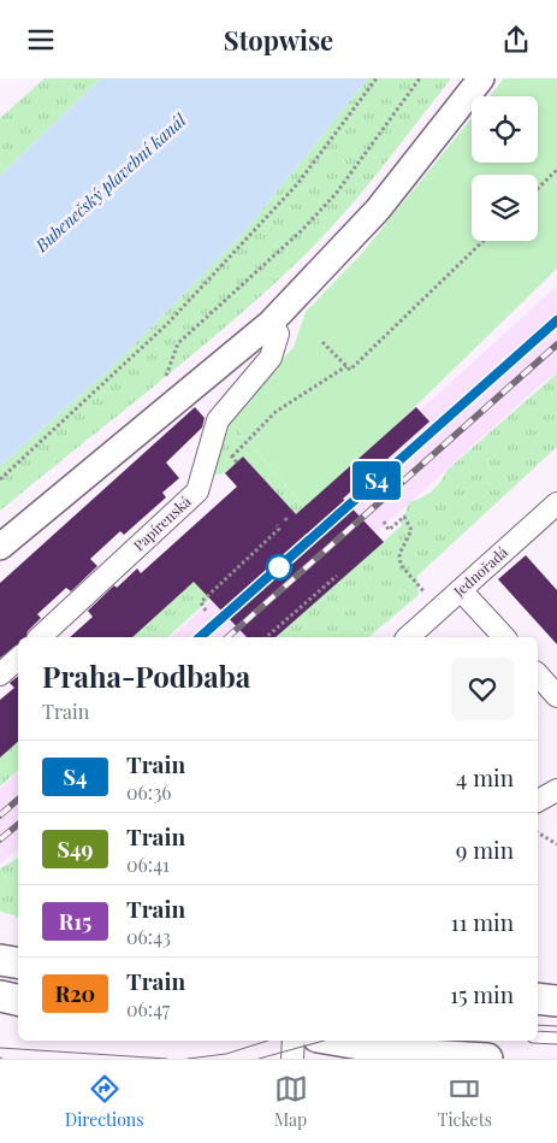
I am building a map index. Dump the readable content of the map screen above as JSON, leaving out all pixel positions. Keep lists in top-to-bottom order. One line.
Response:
{"streets":{"street":["Papírenská","Jednořadá"]},"water":["Bubenečský plavební kanál"],"page":{"header":"Stopwise","on_map":"S4","heading":["Praha-Podbaba","Train"],"list":[{"mark":"S4","name":"Train","note":"06:36","value":"4 min"},{"mark":"S49","name":"Train","note":"06:41","value":"9 min"},{"mark":"R15","name":"Train","note":"06:43","value":"11 min"},{"mark":"R20","name":"Train","note":"06:47","value":"15 min"}],"tabs":["Directions","Map","Tickets"]}}
